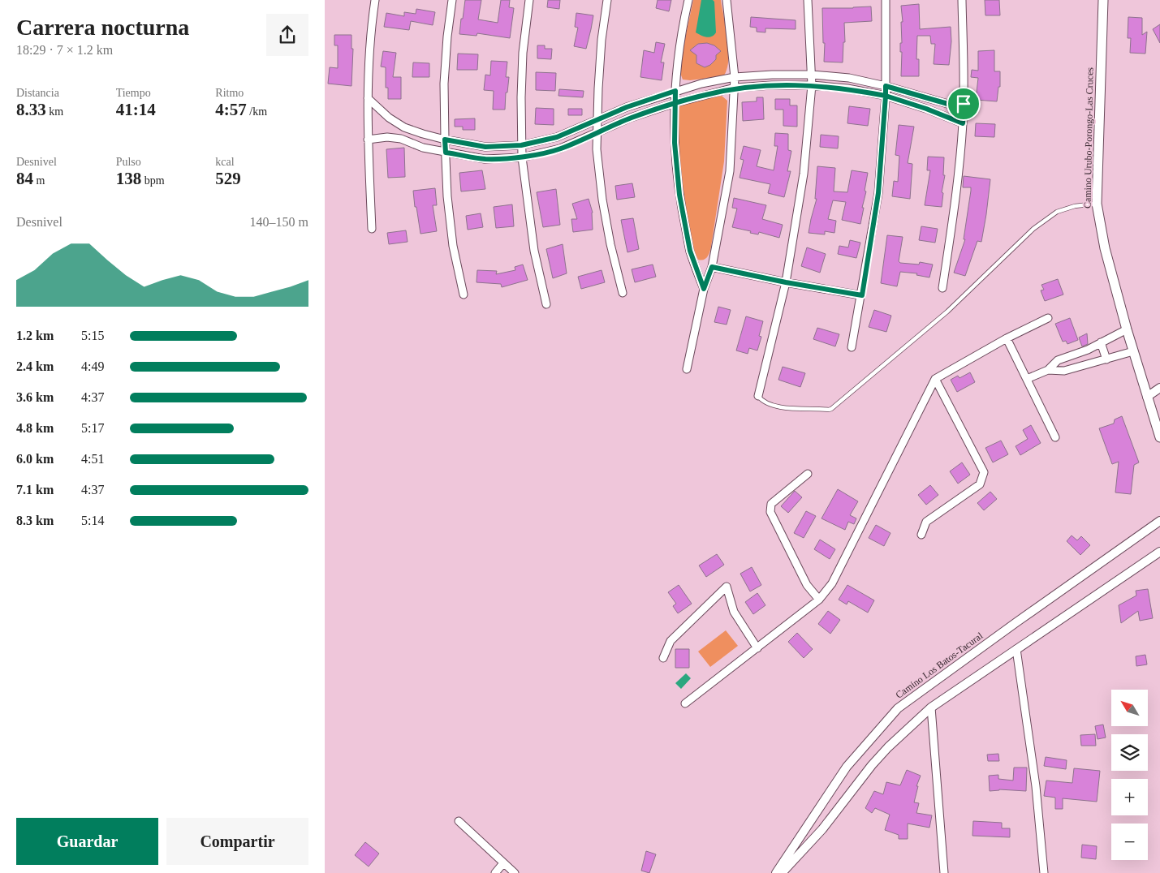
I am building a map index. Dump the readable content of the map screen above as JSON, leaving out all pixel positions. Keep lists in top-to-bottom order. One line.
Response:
{"streets":{"main road":["Camino Urubo-Porongo-Las Cruces"],"street":["Camino Los Batos-Tacural"]},"north":"top left","page":{"heading":["Carrera nocturna","18:29 · 7 × 1.2 km"],"stats":[["Distancia","8.33 km"],["Tiempo","41:14"],["Ritmo","4:57 /km"],["Desnivel","84 m"],["Pulso","138 bpm"],["kcal","529"]],"chart":["Desnivel","140–150 m"],"list":[{"name":"1.2 km","note":"5:15"},{"name":"2.4 km","note":"4:49"},{"name":"3.6 km","note":"4:37"},{"name":"4.8 km","note":"5:17"},{"name":"6.0 km","note":"4:51"},{"name":"7.1 km","note":"4:37"},{"name":"8.3 km","note":"5:14"}],"map_buttons":["+","−"],"buttons":["Guardar","Compartir"]}}
